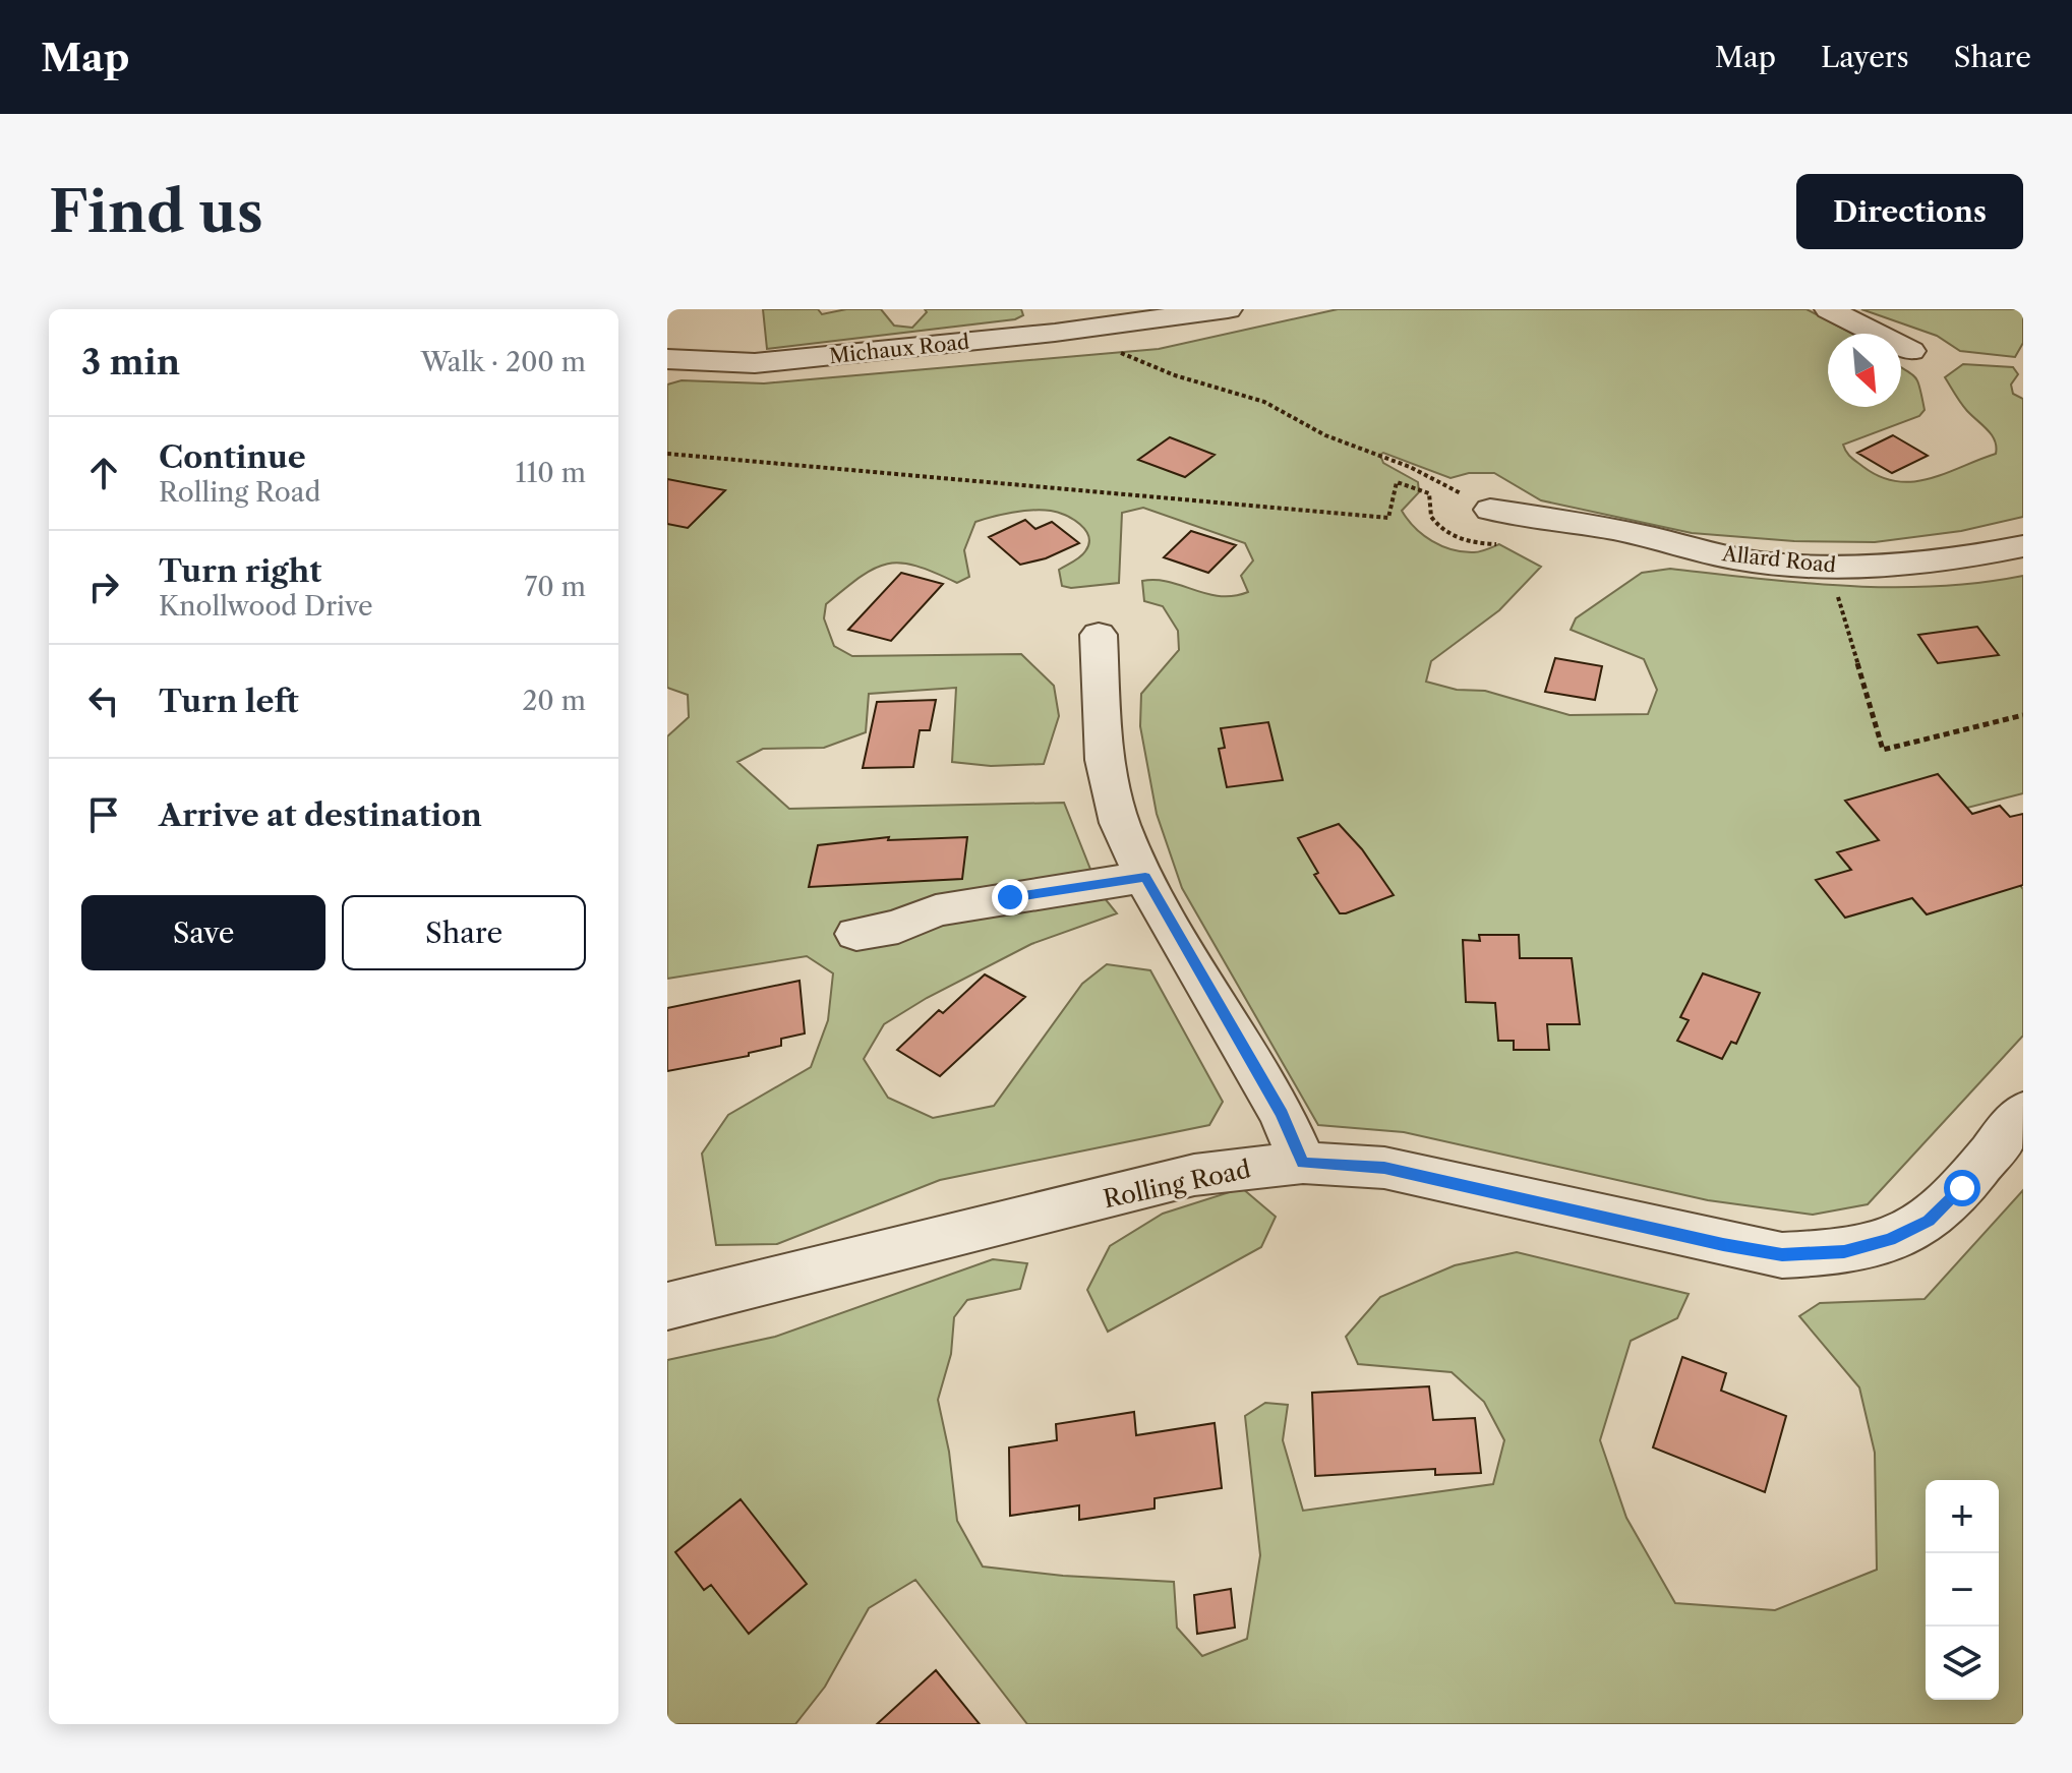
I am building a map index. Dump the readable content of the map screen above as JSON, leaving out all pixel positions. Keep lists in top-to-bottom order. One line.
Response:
{"streets":{"street":["Michaux Road","Allard Road","Rolling Road"]},"north":"bottom right","page":{"header":"Map","nav":["Map","Layers","Share"],"buttons":["Directions",["Save","Share"]],"title":"Find us","heading":["3 min","Walk · 200 m"],"list":[["Continue","Rolling Road","110 m"],["Turn right","Knollwood Drive","70 m"],["Turn left","20 m"],"Arrive at destination"],"map_buttons":["+","−"]}}
